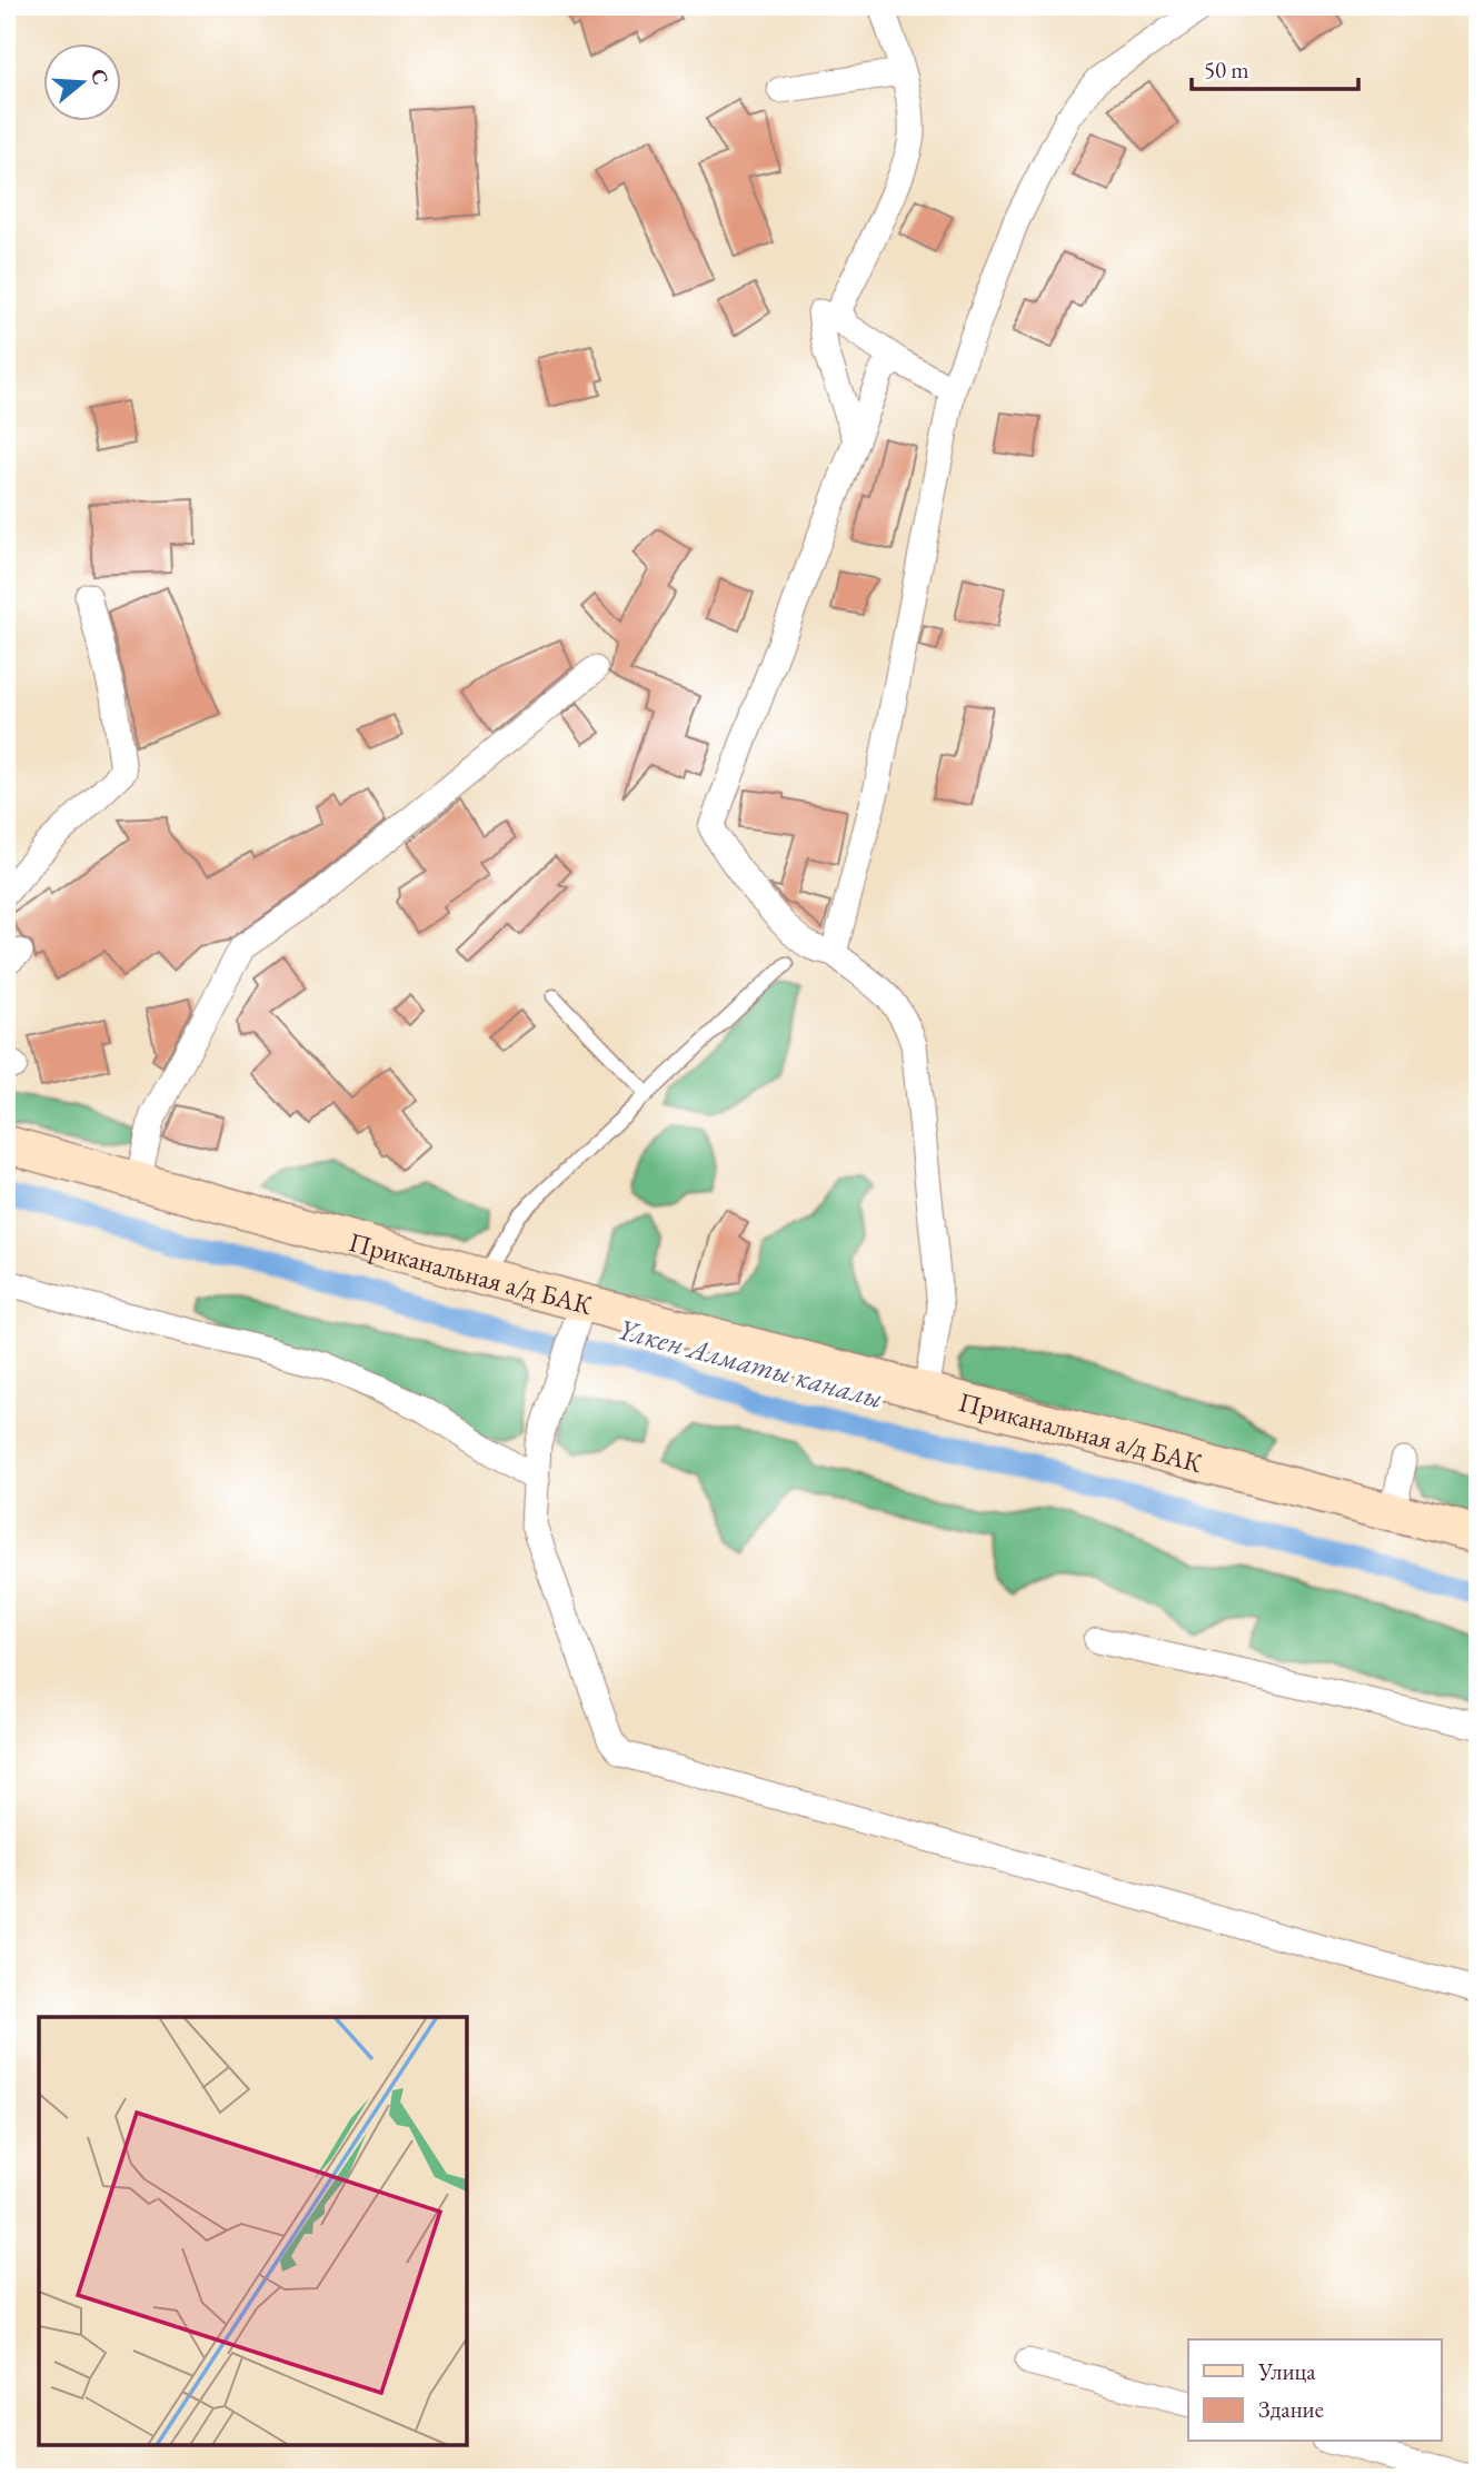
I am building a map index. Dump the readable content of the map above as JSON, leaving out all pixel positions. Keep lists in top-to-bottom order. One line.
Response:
{"streets":{"main road":["Приканальная а/д БАК"]},"water":["Үлкен Алматы каналы"],"legend":["Улица","Здание"],"scale_bar":"50 m","north":"right"}
